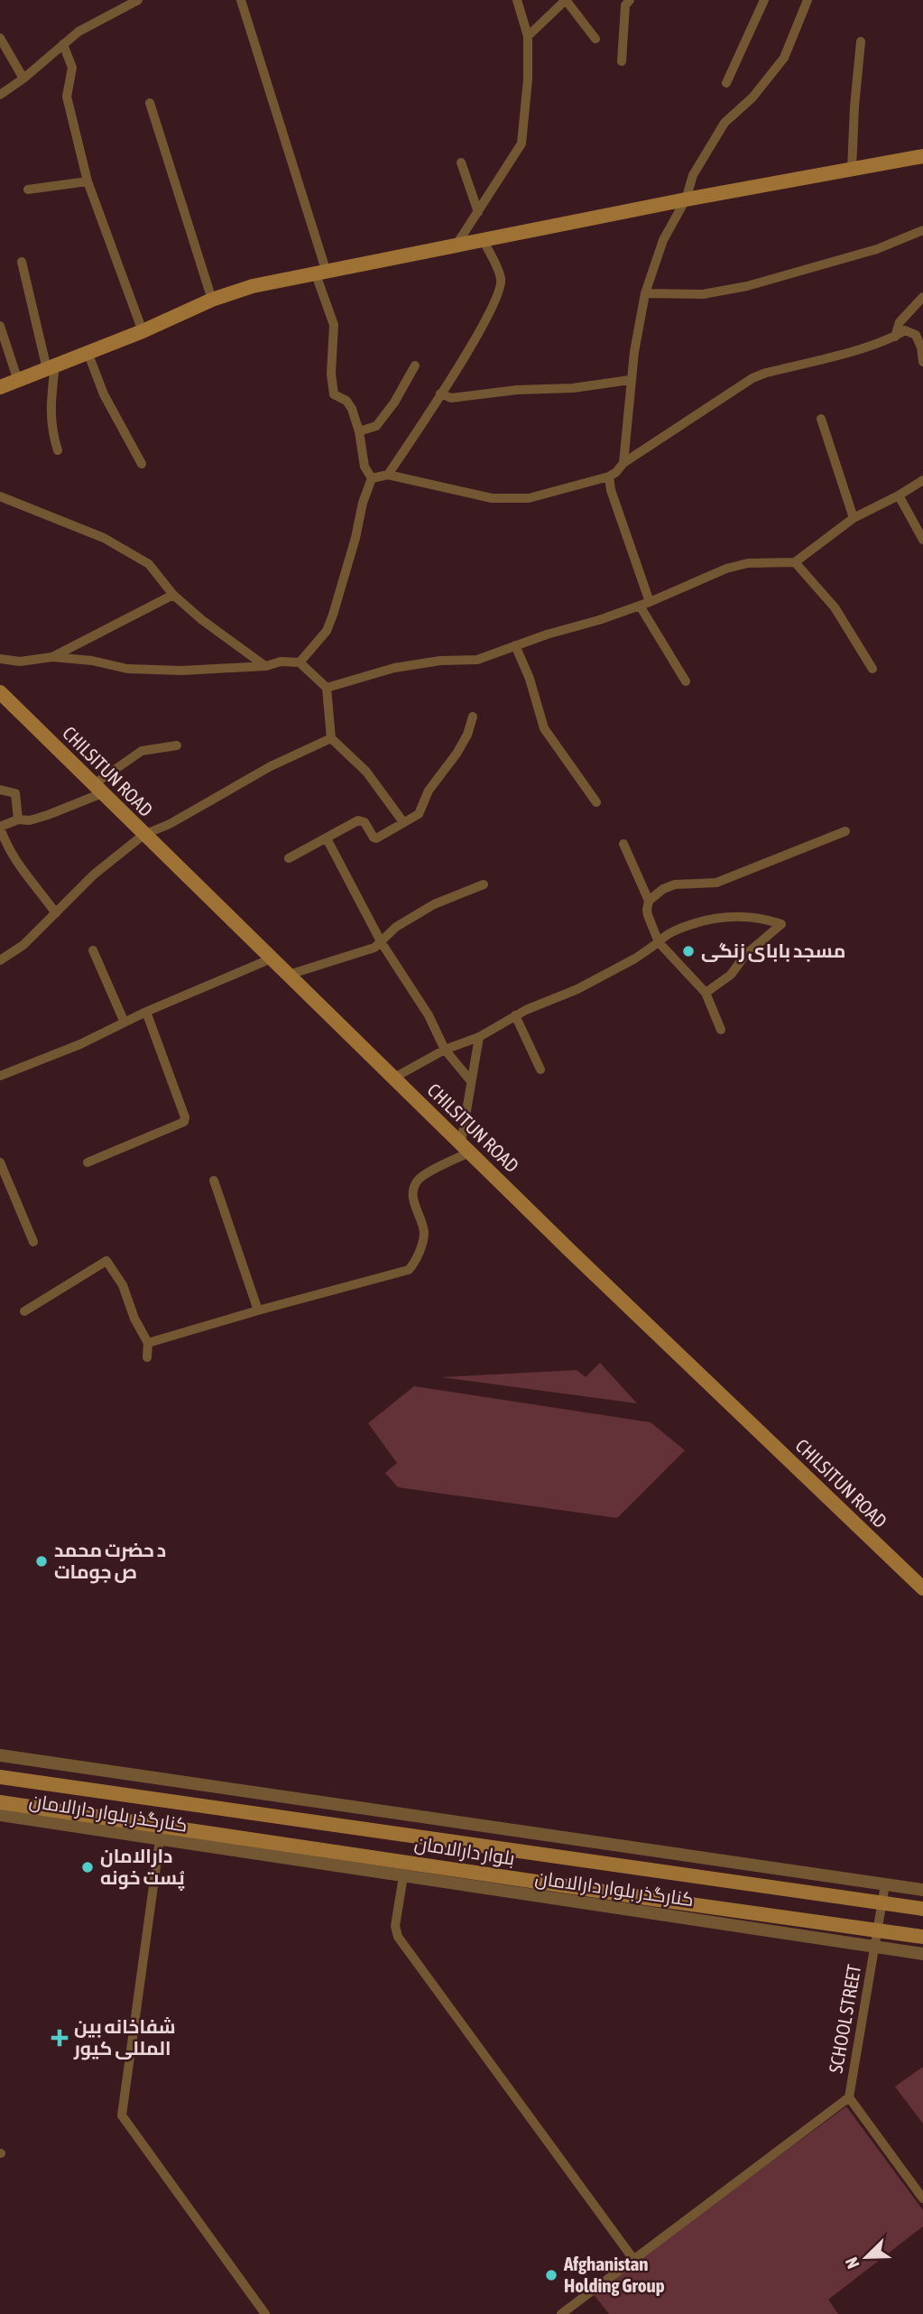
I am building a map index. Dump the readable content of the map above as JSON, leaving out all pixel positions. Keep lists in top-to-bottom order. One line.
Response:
{"streets":{"main road":["CHILSITUN ROAD","بلوار دارالامان"],"street":["کنارگذر بلوار دارالامان","SCHOOL STREET"]},"crossings":[["کنارگذر بلوار دارالامان","بلوار دارالامان"],["کنارگذر بلوار دارالامان","SCHOOL STREET"],["بلوار دارالامان","SCHOOL STREET"]],"places":{"other":["مسجد بابای زنگی","د حضرت محمد ص جومات","دارالامان پُست خونه","Afghanistan Holding Group"],"health":["شفاخانه بین المللی کیور"]},"north":"bottom left"}
